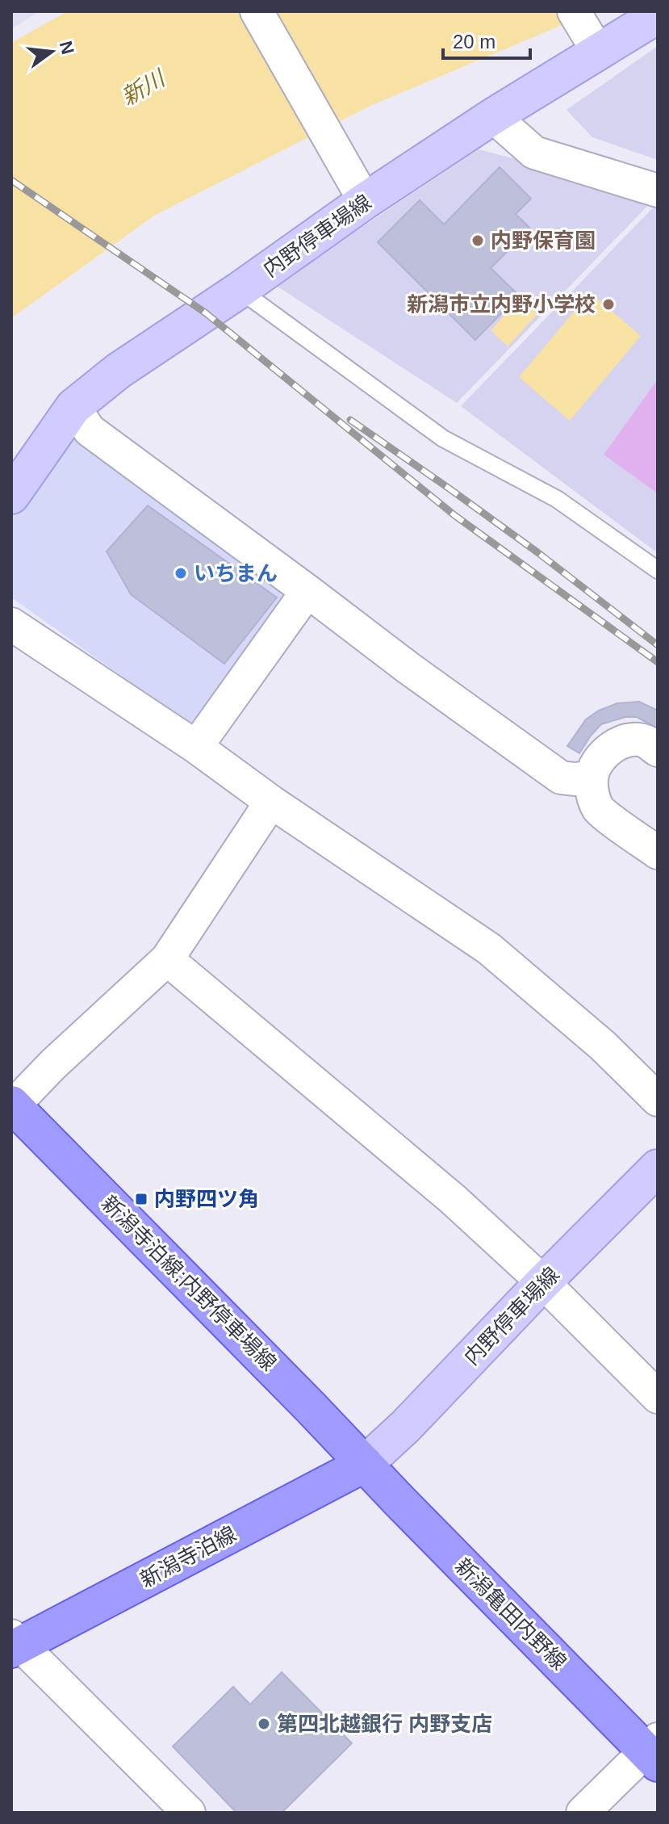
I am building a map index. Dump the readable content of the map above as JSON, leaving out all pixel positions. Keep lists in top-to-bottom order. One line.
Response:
{"streets":{"main road":["内野停車場線","新潟寺泊線;内野停車場線","新潟寺泊線","新潟亀田内野線"]},"crossings":[["内野停車場線","新潟寺泊線;内野停車場線"],["内野停車場線","新潟寺泊線"],["内野停車場線","新潟亀田内野線"],["新潟寺泊線;内野停車場線","新潟寺泊線"],["新潟寺泊線;内野停車場線","新潟亀田内野線"],["新潟寺泊線","新潟亀田内野線"]],"water":["新川"],"places":{"other":["内野保育園","新潟市立内野小学校","いちまん","第四北越銀行 内野支店"],"transit":["内野四ツ角"]},"scale_bar":"20 m","north":"right"}
